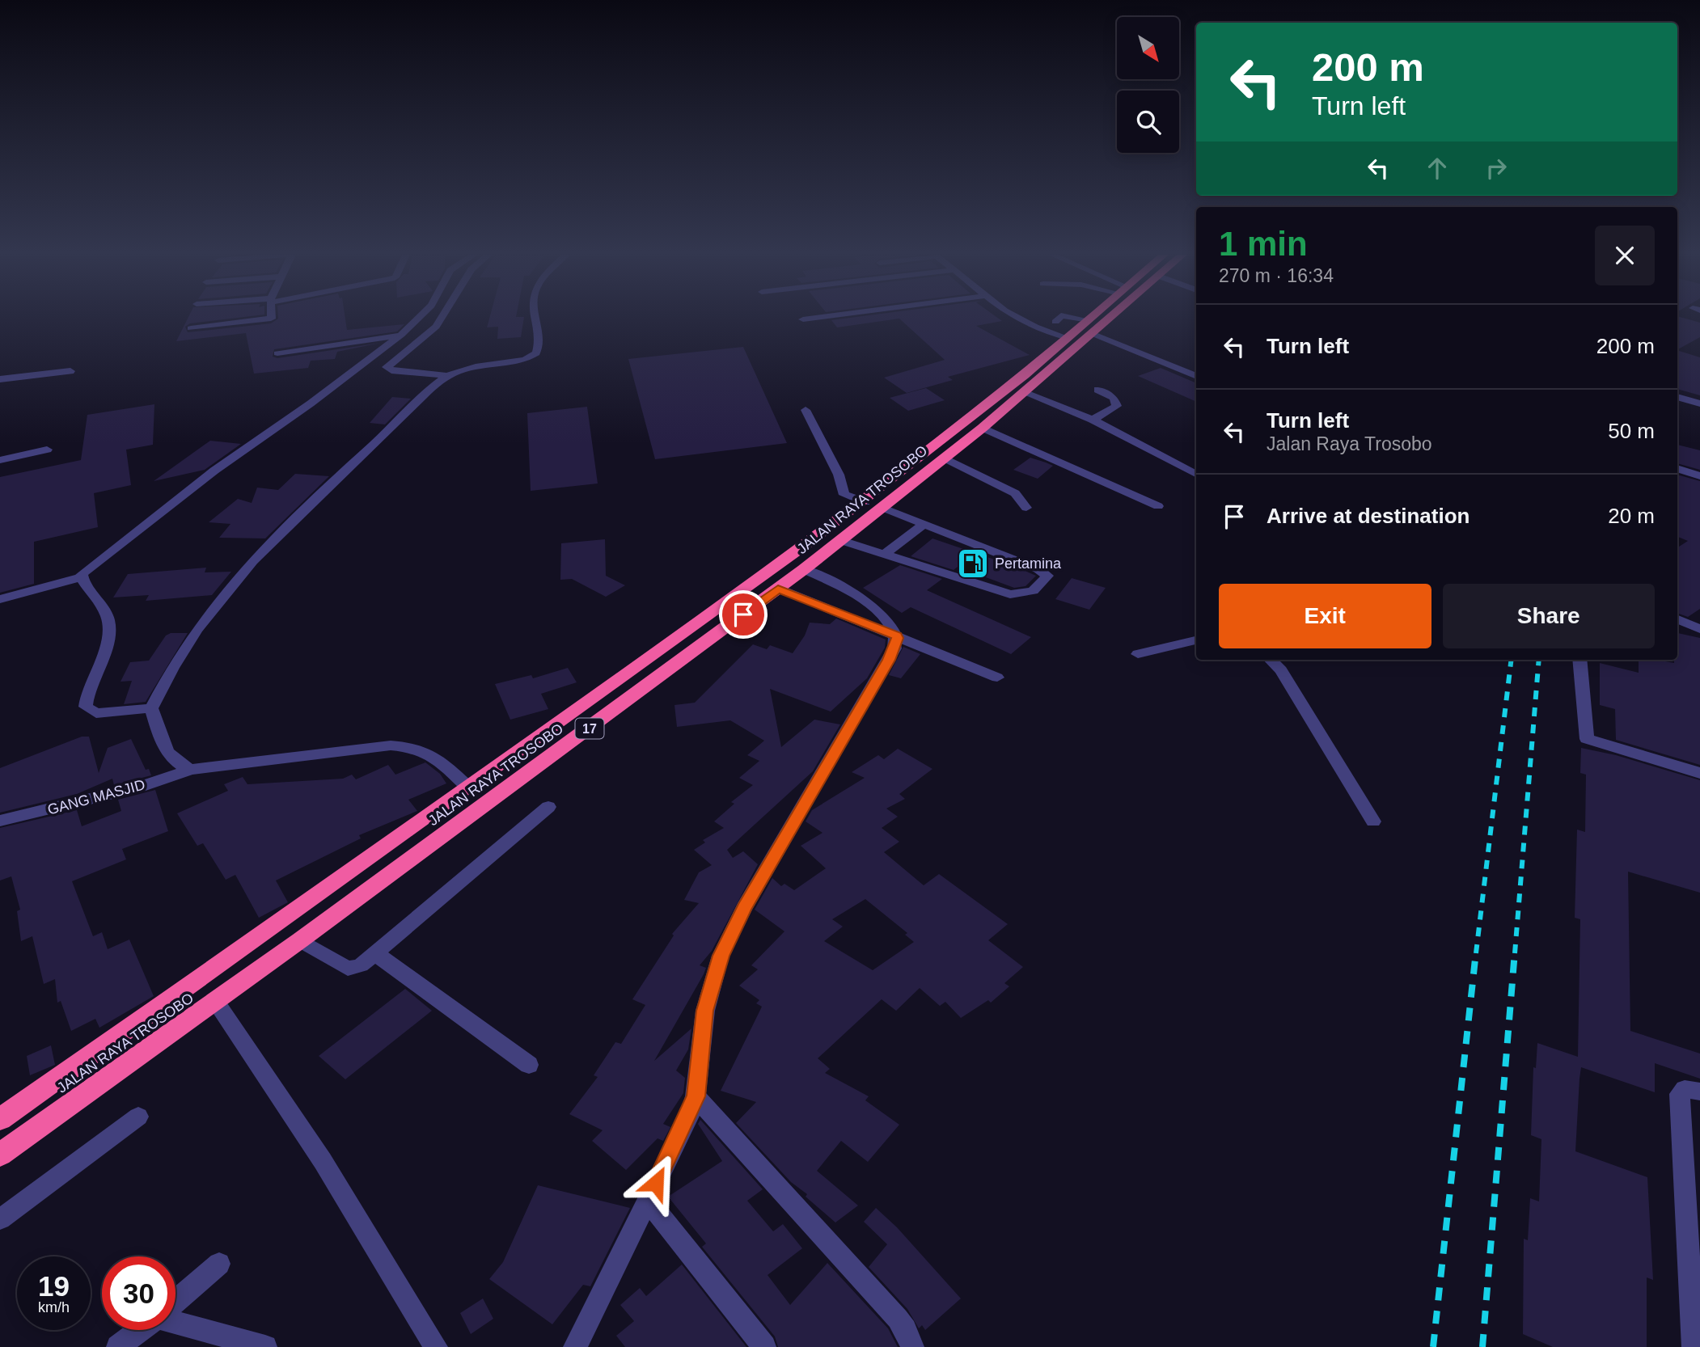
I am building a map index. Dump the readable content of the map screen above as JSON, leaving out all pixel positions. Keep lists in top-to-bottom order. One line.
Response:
{"streets":{"highway":["JALAN RAYA TROSOBO","17"],"street":["GANG MASJID"]},"crossings":[["JALAN RAYA TROSOBO","GANG MASJID"]],"places":{"fuel station":["Pertamina"]},"north":"bottom right","page":{"turn":["200 m","Turn left"],"heading":["1 min","270 m · 16:34"],"list":[{"name":"Turn left","value":"200 m"},{"name":"Turn left","note":"Jalan Raya Trosobo","value":"50 m"},{"name":"Arrive at destination","value":"20 m"}],"buttons":["Exit","Share"],"speed":"19 km/h","limit":"30"}}
